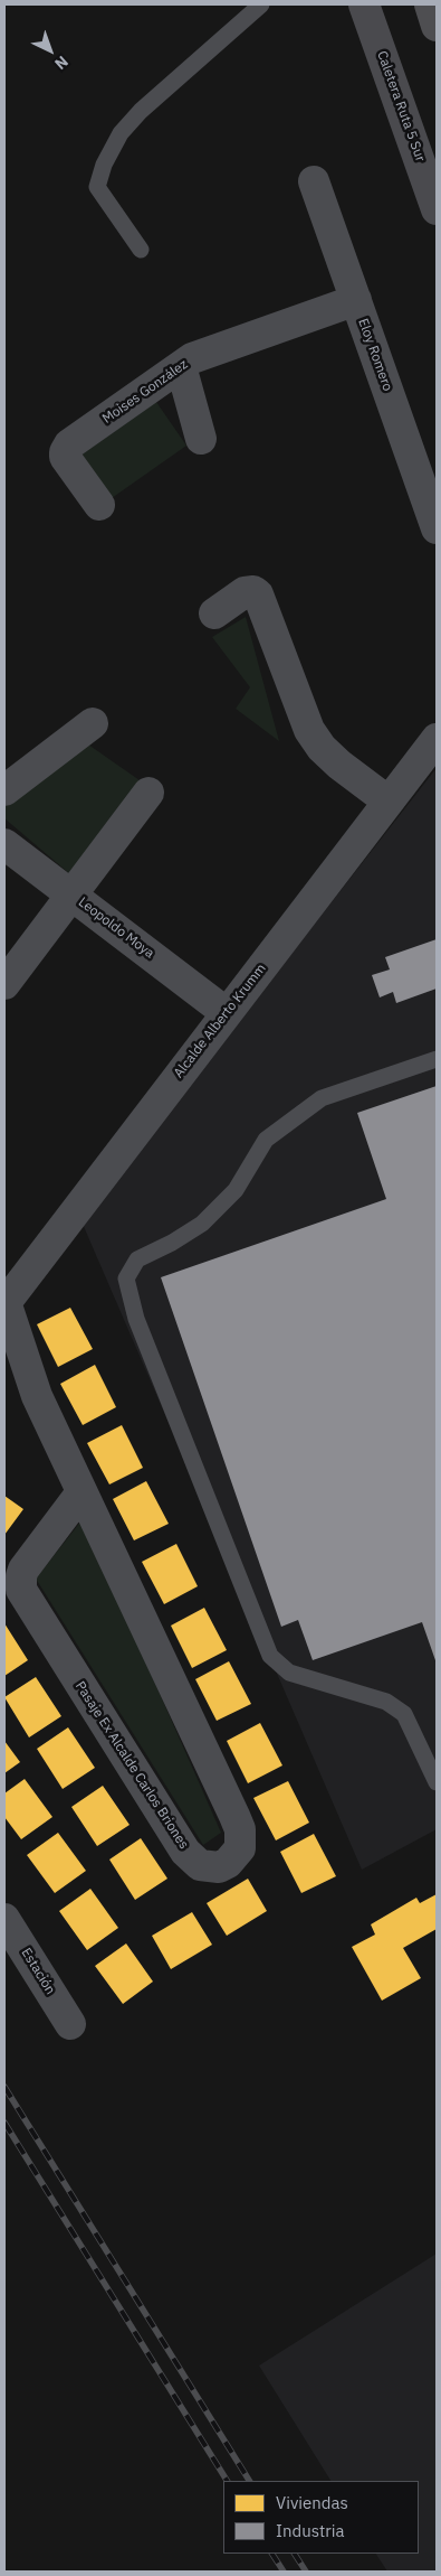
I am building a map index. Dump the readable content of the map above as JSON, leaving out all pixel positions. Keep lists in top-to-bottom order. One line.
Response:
{"streets":{"main road":["Caletera Ruta 5 Sur"],"street":["Eloy Romero","Moises González","Leopoldo Moya","Alcalde Alberto Krumm","Pasaje Ex Alcalde Carlos Briones","Estación"]},"crossings":[["Eloy Romero","Moises González"],["Leopoldo Moya","Alcalde Alberto Krumm"],["Alcalde Alberto Krumm","Pasaje Ex Alcalde Carlos Briones"]],"legend":["Viviendas","Industria"],"north":"bottom right"}
